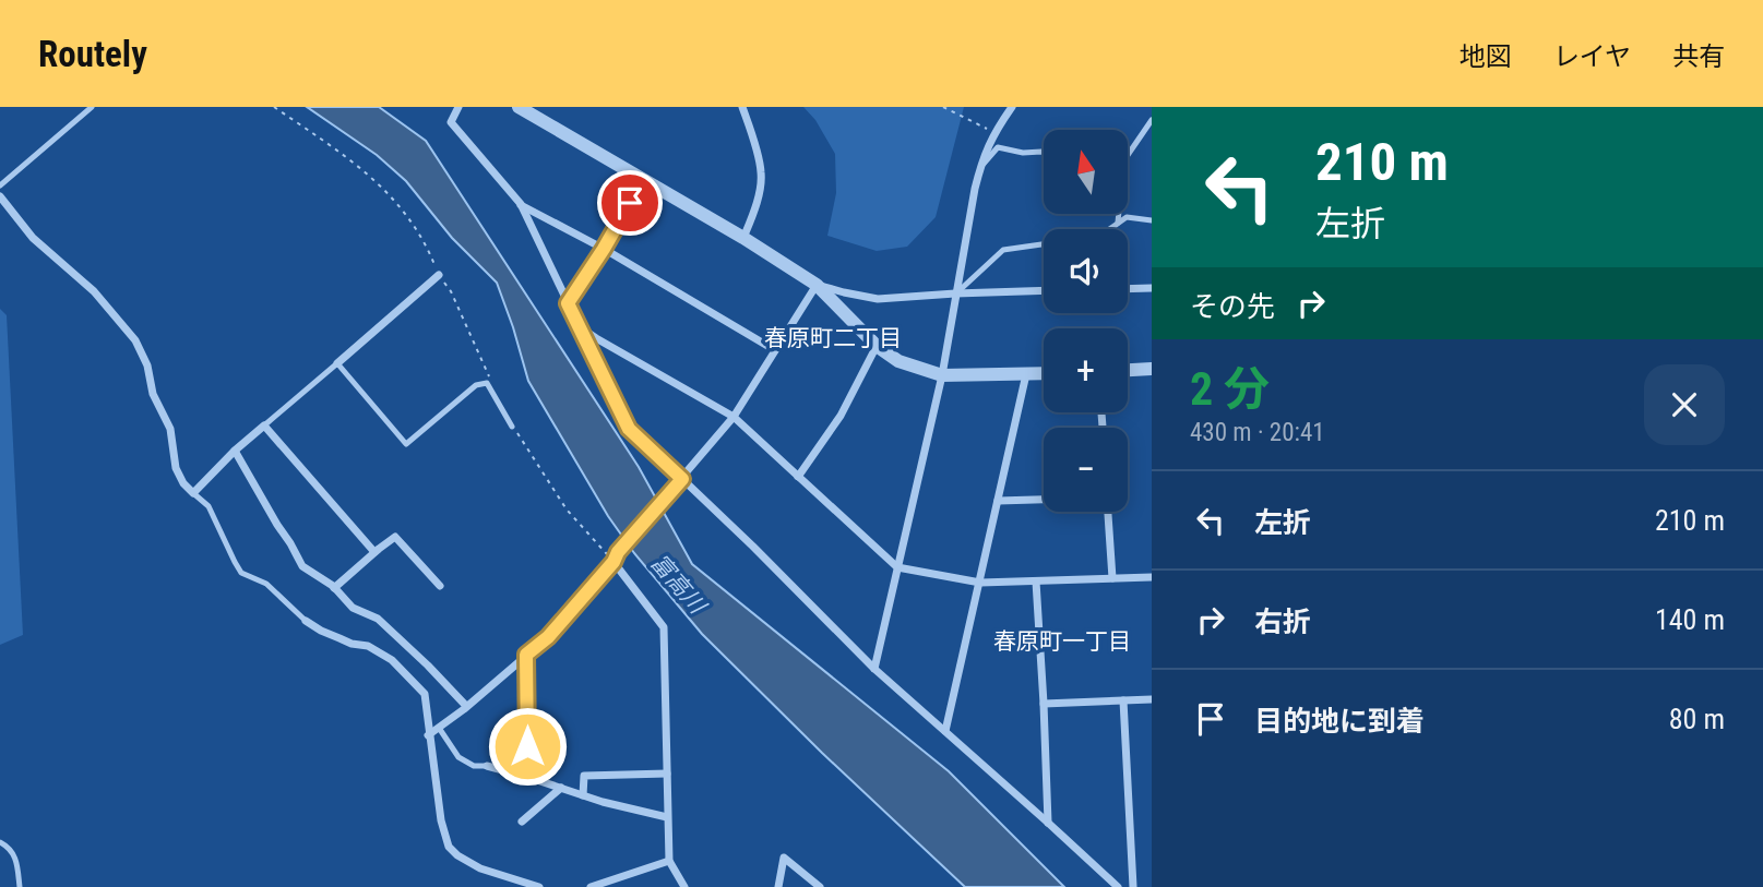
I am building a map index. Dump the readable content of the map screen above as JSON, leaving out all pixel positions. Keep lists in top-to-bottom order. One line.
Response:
{"districts":["春原町二丁目","春原町一丁目"],"water":["富高川"],"north":"top","page":{"header":"Routely","nav":["地図","レイヤ","共有"],"turn":["210 m","左折"],"map_buttons":["+","−"],"then":"その先","heading":["2 分","430 m · 20:41"],"list":[{"name":"左折","value":"210 m"},{"name":"右折","value":"140 m"},{"name":"目的地に到着","value":"80 m"}]}}
